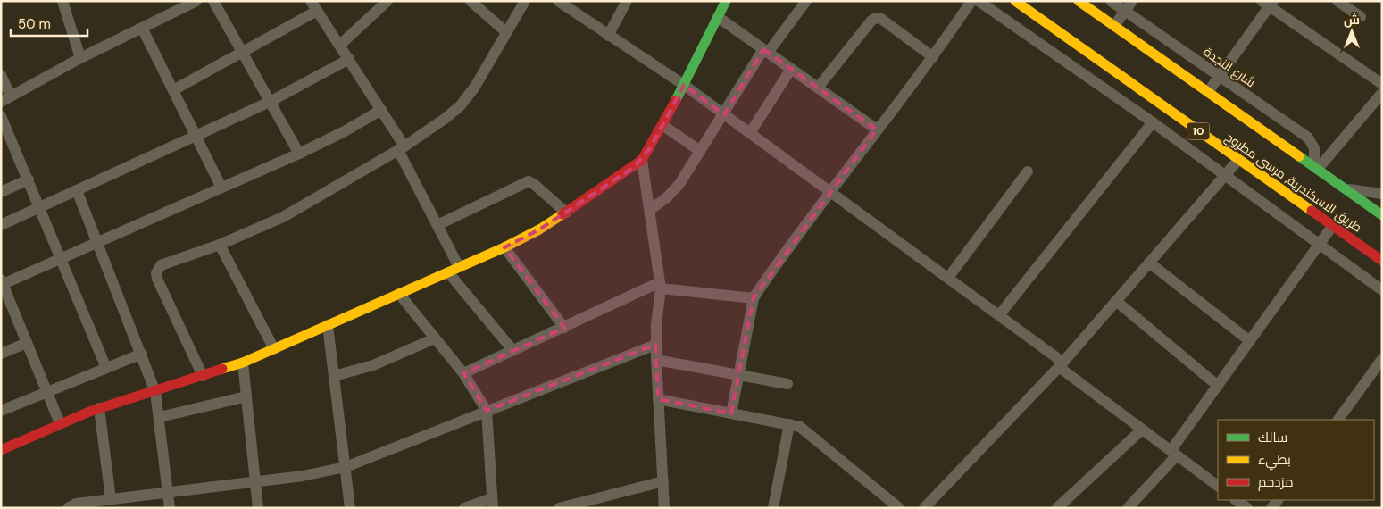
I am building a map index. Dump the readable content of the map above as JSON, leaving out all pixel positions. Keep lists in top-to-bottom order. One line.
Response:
{"streets":{"street":["شارع النجدة","10","طريق الاسكندرية, مرسى مطروح"]},"crossings":[["شارع النجدة","طريق الاسكندرية, مرسى مطروح"]],"legend":["سالك","بطيء","مزدحم"],"scale_bar":"50 m","north":"top"}
